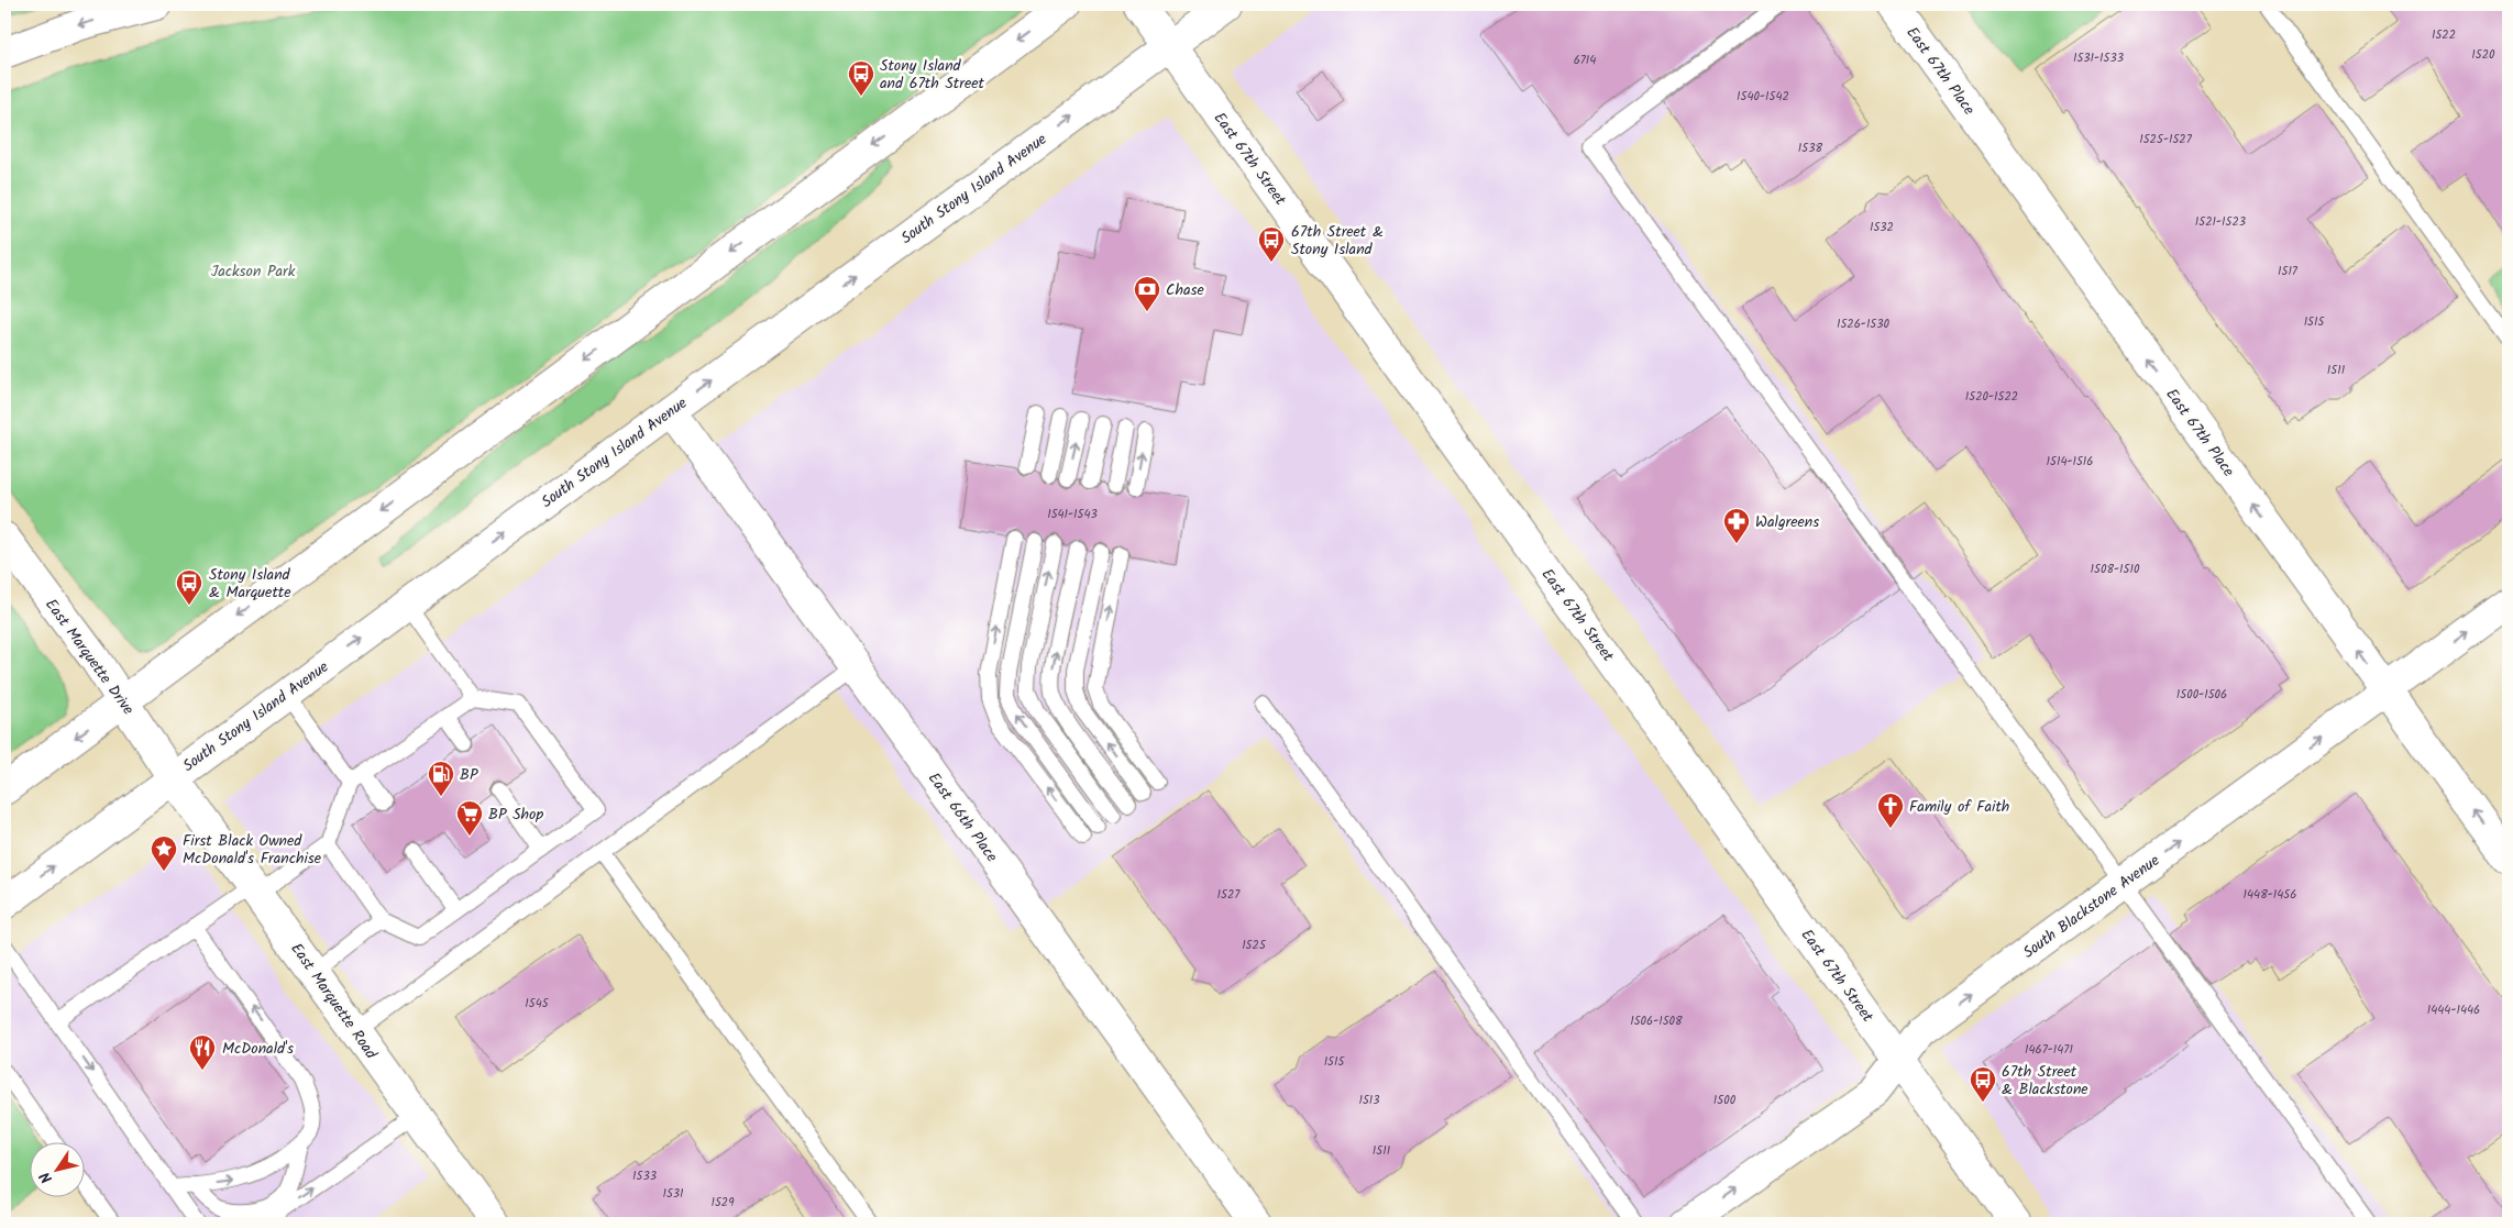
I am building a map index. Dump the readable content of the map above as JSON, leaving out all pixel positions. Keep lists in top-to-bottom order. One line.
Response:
{"streets":{"main road":["East 67th Place","East 67th Street","South Stony Island Avenue","East Marquette Drive","East 66th Place","South Blackstone Avenue","East Marquette Road"]},"crossings":[["East 67th Place","South Blackstone Avenue"],["East 67th Street","South Stony Island Avenue"],["East 67th Street","South Blackstone Avenue"],["South Stony Island Avenue","East Marquette Drive"],["South Stony Island Avenue","East 66th Place"],["South Stony Island Avenue","East Marquette Road"],["East Marquette Drive","East Marquette Road"]],"one_way":["East 67th Place","South Blackstone Avenue"],"parks":["Jackson Park"],"places":{"bus stop":["Stony Island and 67th Street","67th Street & Stony Island","Stony Island & Marquette","67th Street & Blackstone"],"bank":["Chase"],"pharmacy":["Walgreens"],"fuel station":["BP"],"church":["Family of Faith"],"supermarket":["BP Shop"],"place":["First Black Owned McDonald's Franchise"],"restaurant":["McDonald's"]},"house_numbers":["1522","1520","1531-1533","6714","1540-1542","1525-1527","1538","1521-1523","1532","1517","1515","1526-1530","1511","1520-1522","1514-1516","1541-1543","1508-1510","1500-1506","1527","1448-1456","1525","1545","1444-1446","1506-1508","1467-1471","1515","1513","1500","1511","1533","1531","1529"],"north":"bottom left"}
